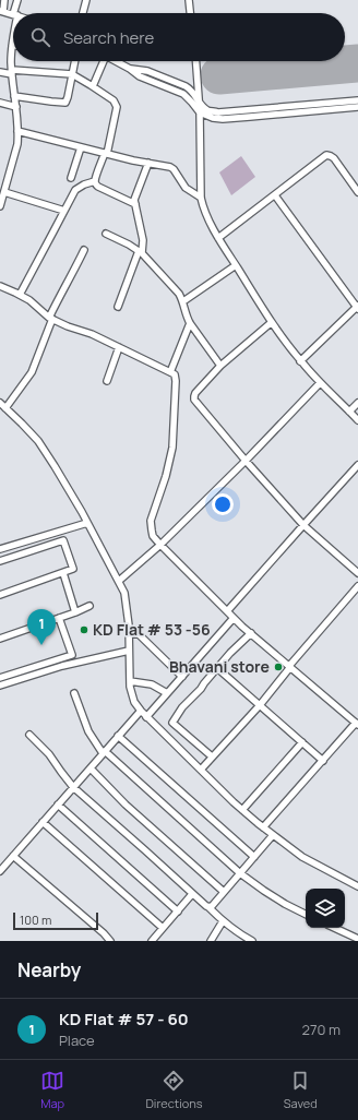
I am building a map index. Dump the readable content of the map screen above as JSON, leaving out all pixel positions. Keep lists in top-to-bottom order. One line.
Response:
{"places":["KD Flat # 53 -56","Bhavani store"],"scale_bar":"100 m","page":{"search":"Search here","pins":"1","scale":"100 m","heading":"Nearby","list":[{"mark":"1","name":"KD Flat # 57 - 60","note":"Place","value":"270 m"}],"nav":["Map","Directions","Saved"]}}
